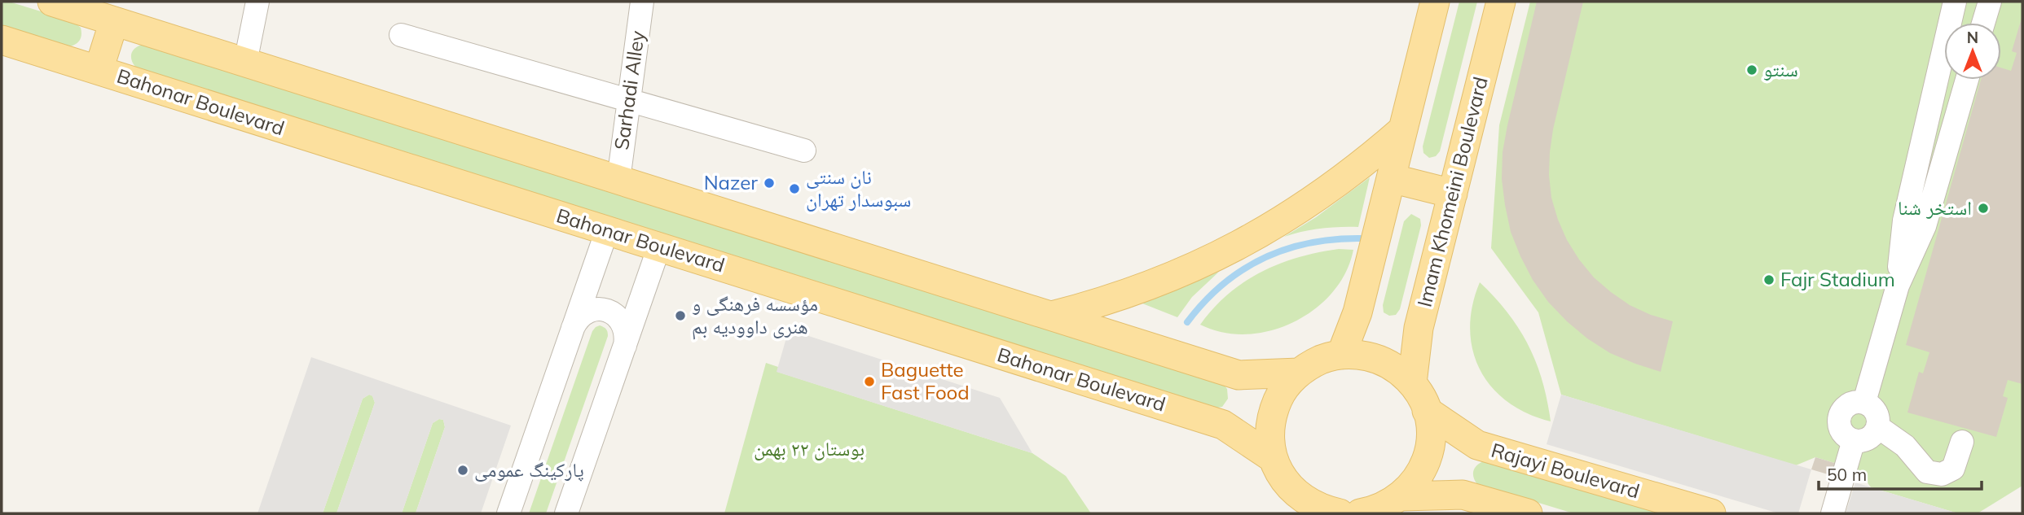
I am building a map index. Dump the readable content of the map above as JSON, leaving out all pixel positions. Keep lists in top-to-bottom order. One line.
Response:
{"streets":{"main road":["Bahonar Boulevard","Imam Khomeini Boulevard","Rajayi Boulevard"],"street":["Sarhadi Alley"]},"parks":["بوستان ۲۲ بهمن"],"places":["سنتو","Nazer","نان سنتی سبوسدار تهران","استخر شنا","Fajr Stadium","مؤسسه فرهنگی و هنری داوودیه بم","Baguette Fast Food","پارکینگ عمومی"],"scale_bar":"50 m","north":"top"}
